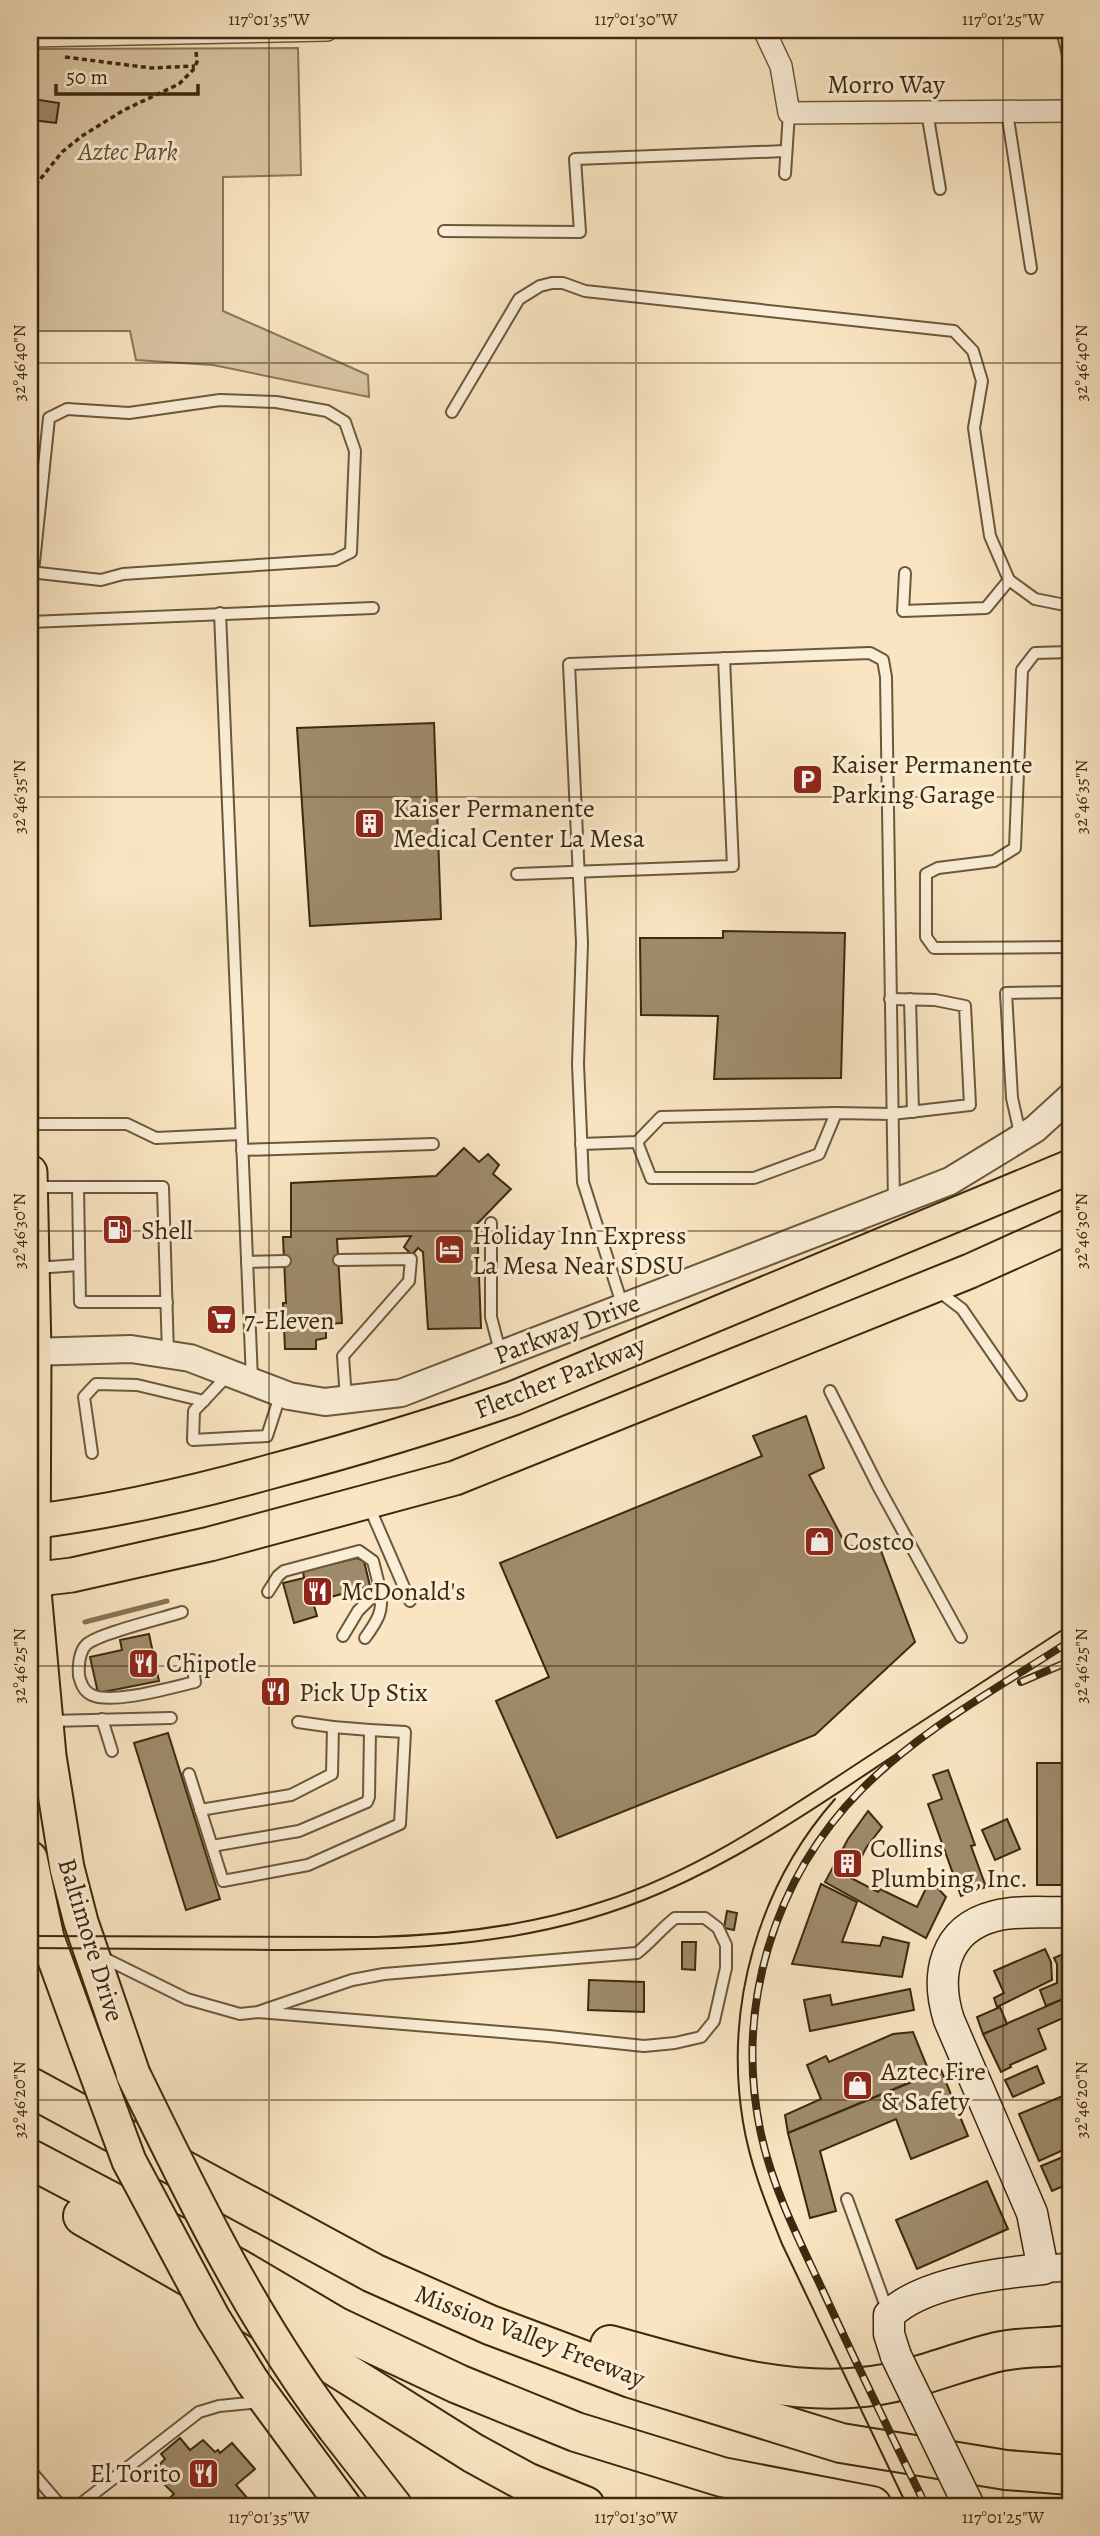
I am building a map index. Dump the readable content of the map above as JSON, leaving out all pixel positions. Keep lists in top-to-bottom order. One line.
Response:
{"streets":{"highway":["Mission Valley Freeway"],"main road":["Fletcher Parkway","Baltimore Drive"],"street":["Morro Way","Parkway Drive"]},"crossings":[["Parkway Drive","Baltimore Drive"],["Fletcher Parkway","Baltimore Drive"]],"parks":["Aztec Park"],"places":{"parking":["Kaiser Permanente Parking Garage"],"building":["Kaiser Permanente Medical Center La Mesa","Collins Plumbing, Inc."],"fuel station":["Shell"],"hotel":["Holiday Inn Express La Mesa Near SDSU"],"supermarket":["7-Eleven"],"shop":["Costco","Aztec Fire & Safety"],"restaurant":["McDonald's","Chipotle","Pick Up Stix","El Torito"]},"scale_bar":"50 m","coordinates":["117°01'35\"W","117°01'30\"W","117°01'25\"W","32°46'40\"N","32°46'35\"N","32°46'30\"N","32°46'25\"N","32°46'20\"N"]}
